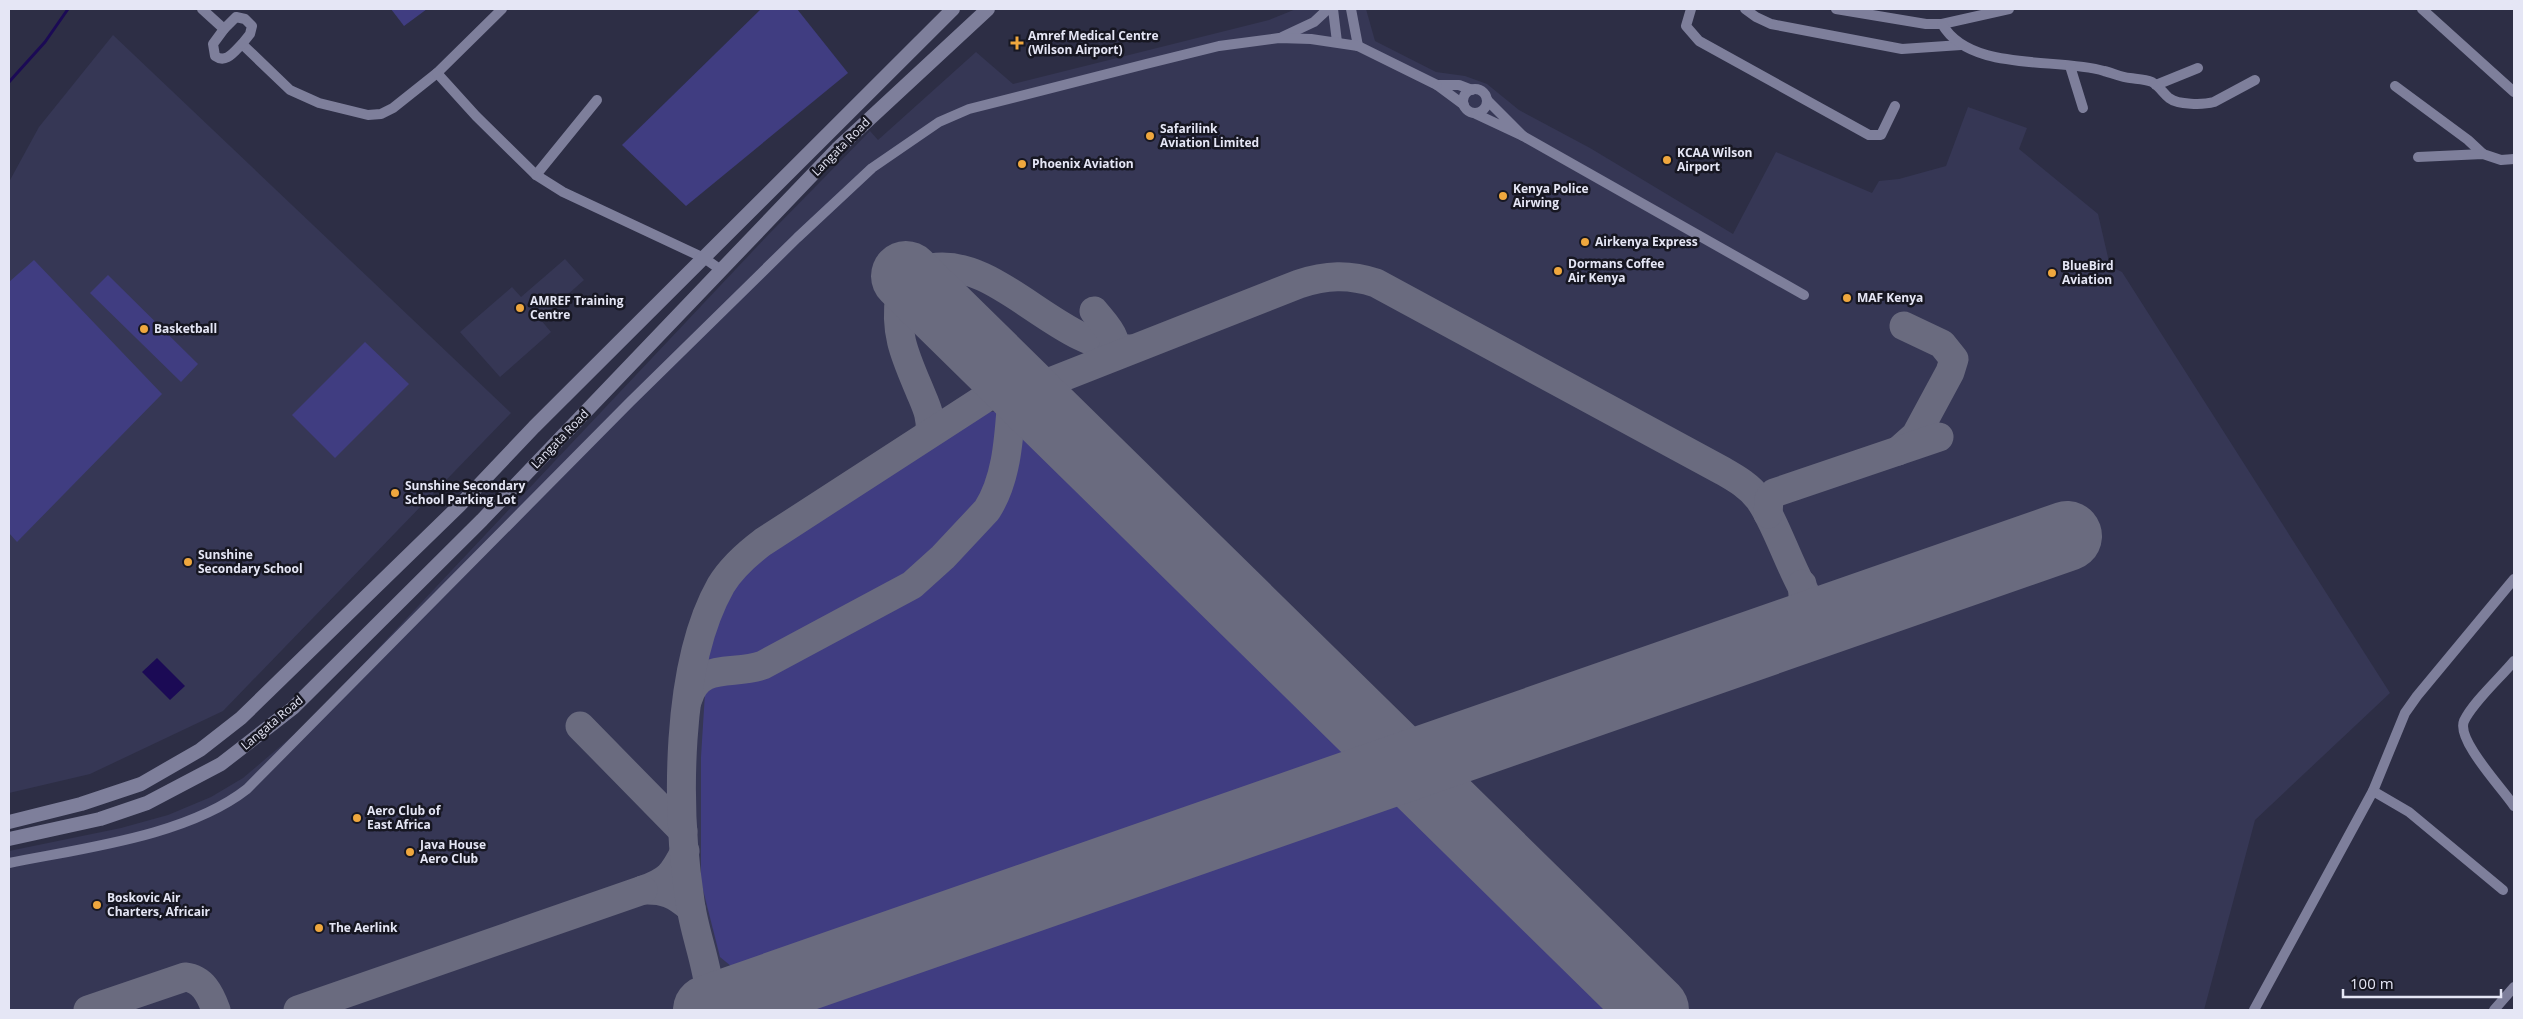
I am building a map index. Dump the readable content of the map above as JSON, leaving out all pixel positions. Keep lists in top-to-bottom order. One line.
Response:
{"streets":{"main road":["Langata Road"]},"places":{"health":["Amref Medical Centre (Wilson Airport)"],"other":["Safarilink Aviation Limited","KCAA Wilson Airport","Phoenix Aviation","Kenya Police Airwing","Airkenya Express","Dormans Coffee Air Kenya","BlueBird Aviation","MAF Kenya","AMREF Training Centre","Basketball","Sunshine Secondary School Parking Lot","Sunshine Secondary School","Aero Club of East Africa","Java House Aero Club","Boskovic Air Charters, Africair","The Aerlink"]},"scale_bar":"100 m"}
